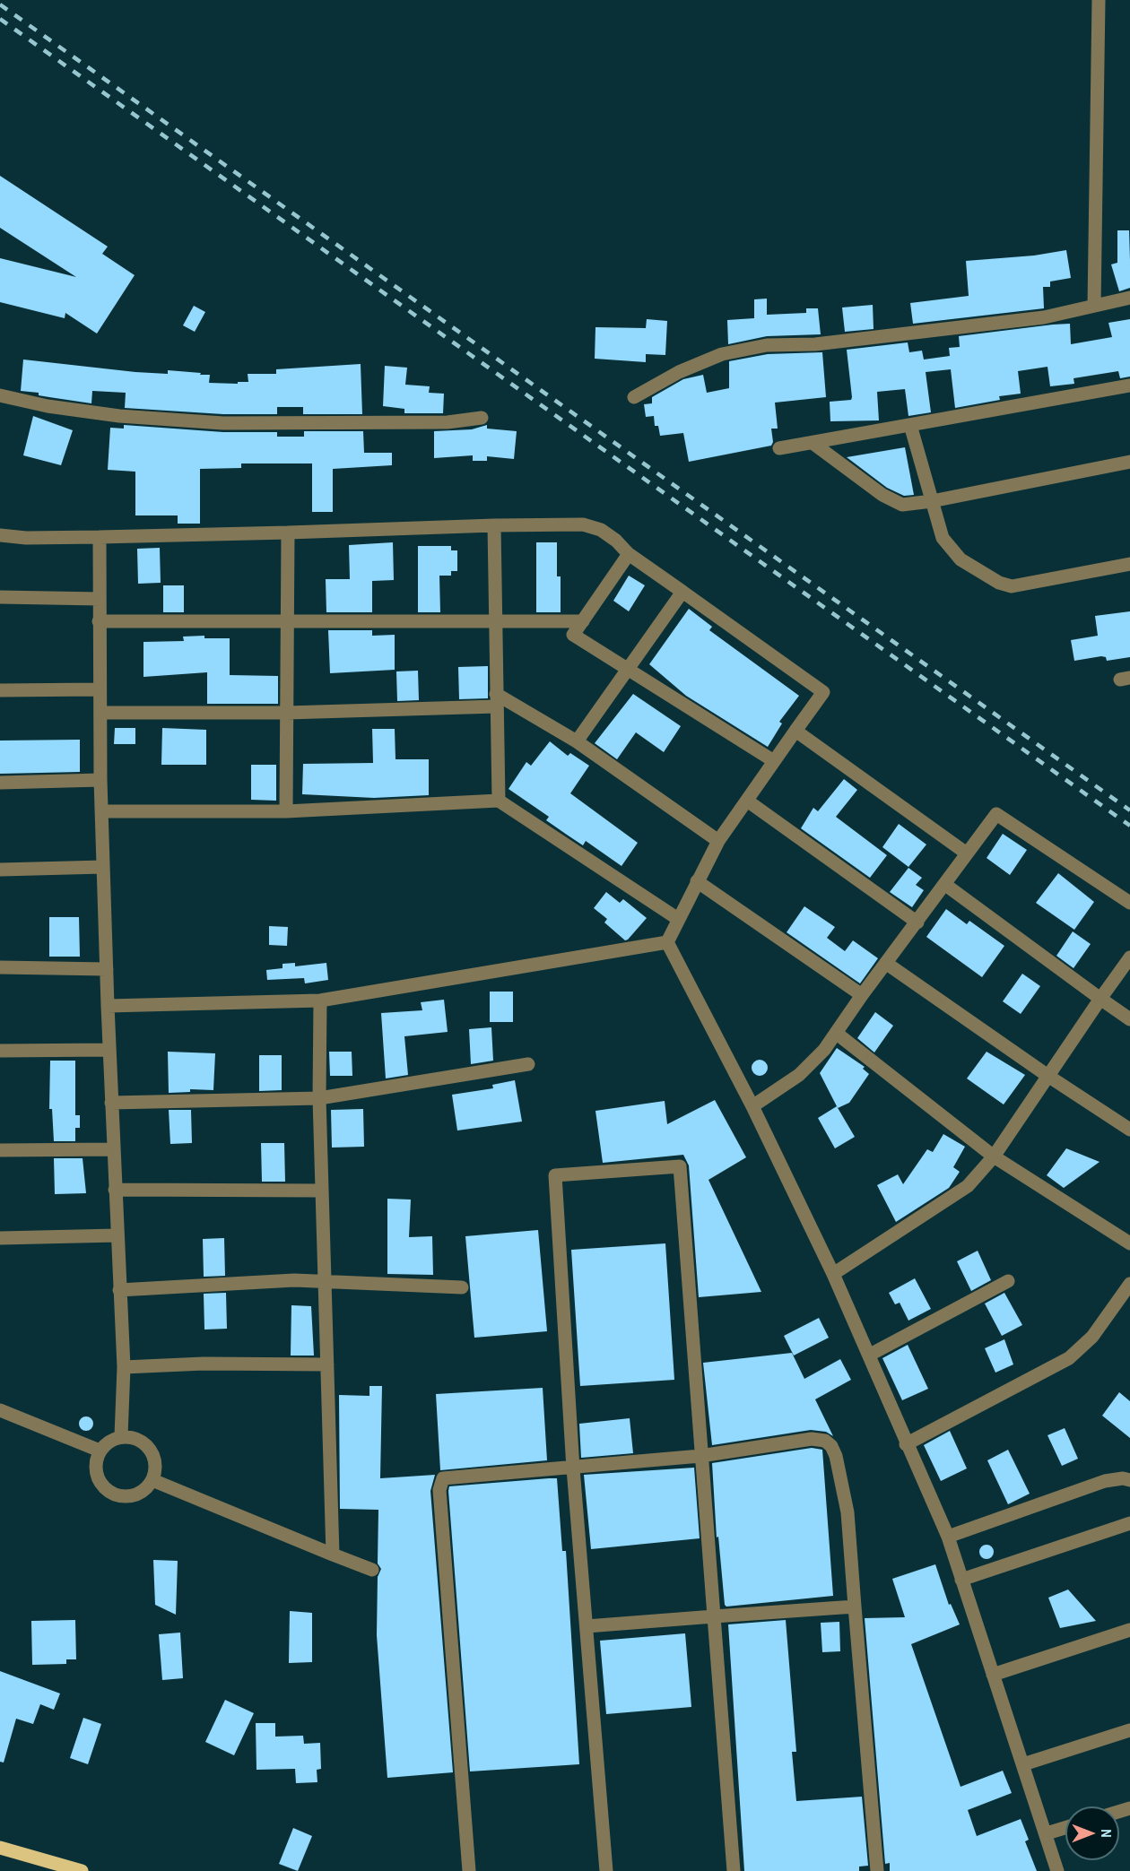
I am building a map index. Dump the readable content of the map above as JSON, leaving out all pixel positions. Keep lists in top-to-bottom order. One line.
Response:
{"north":"right"}
